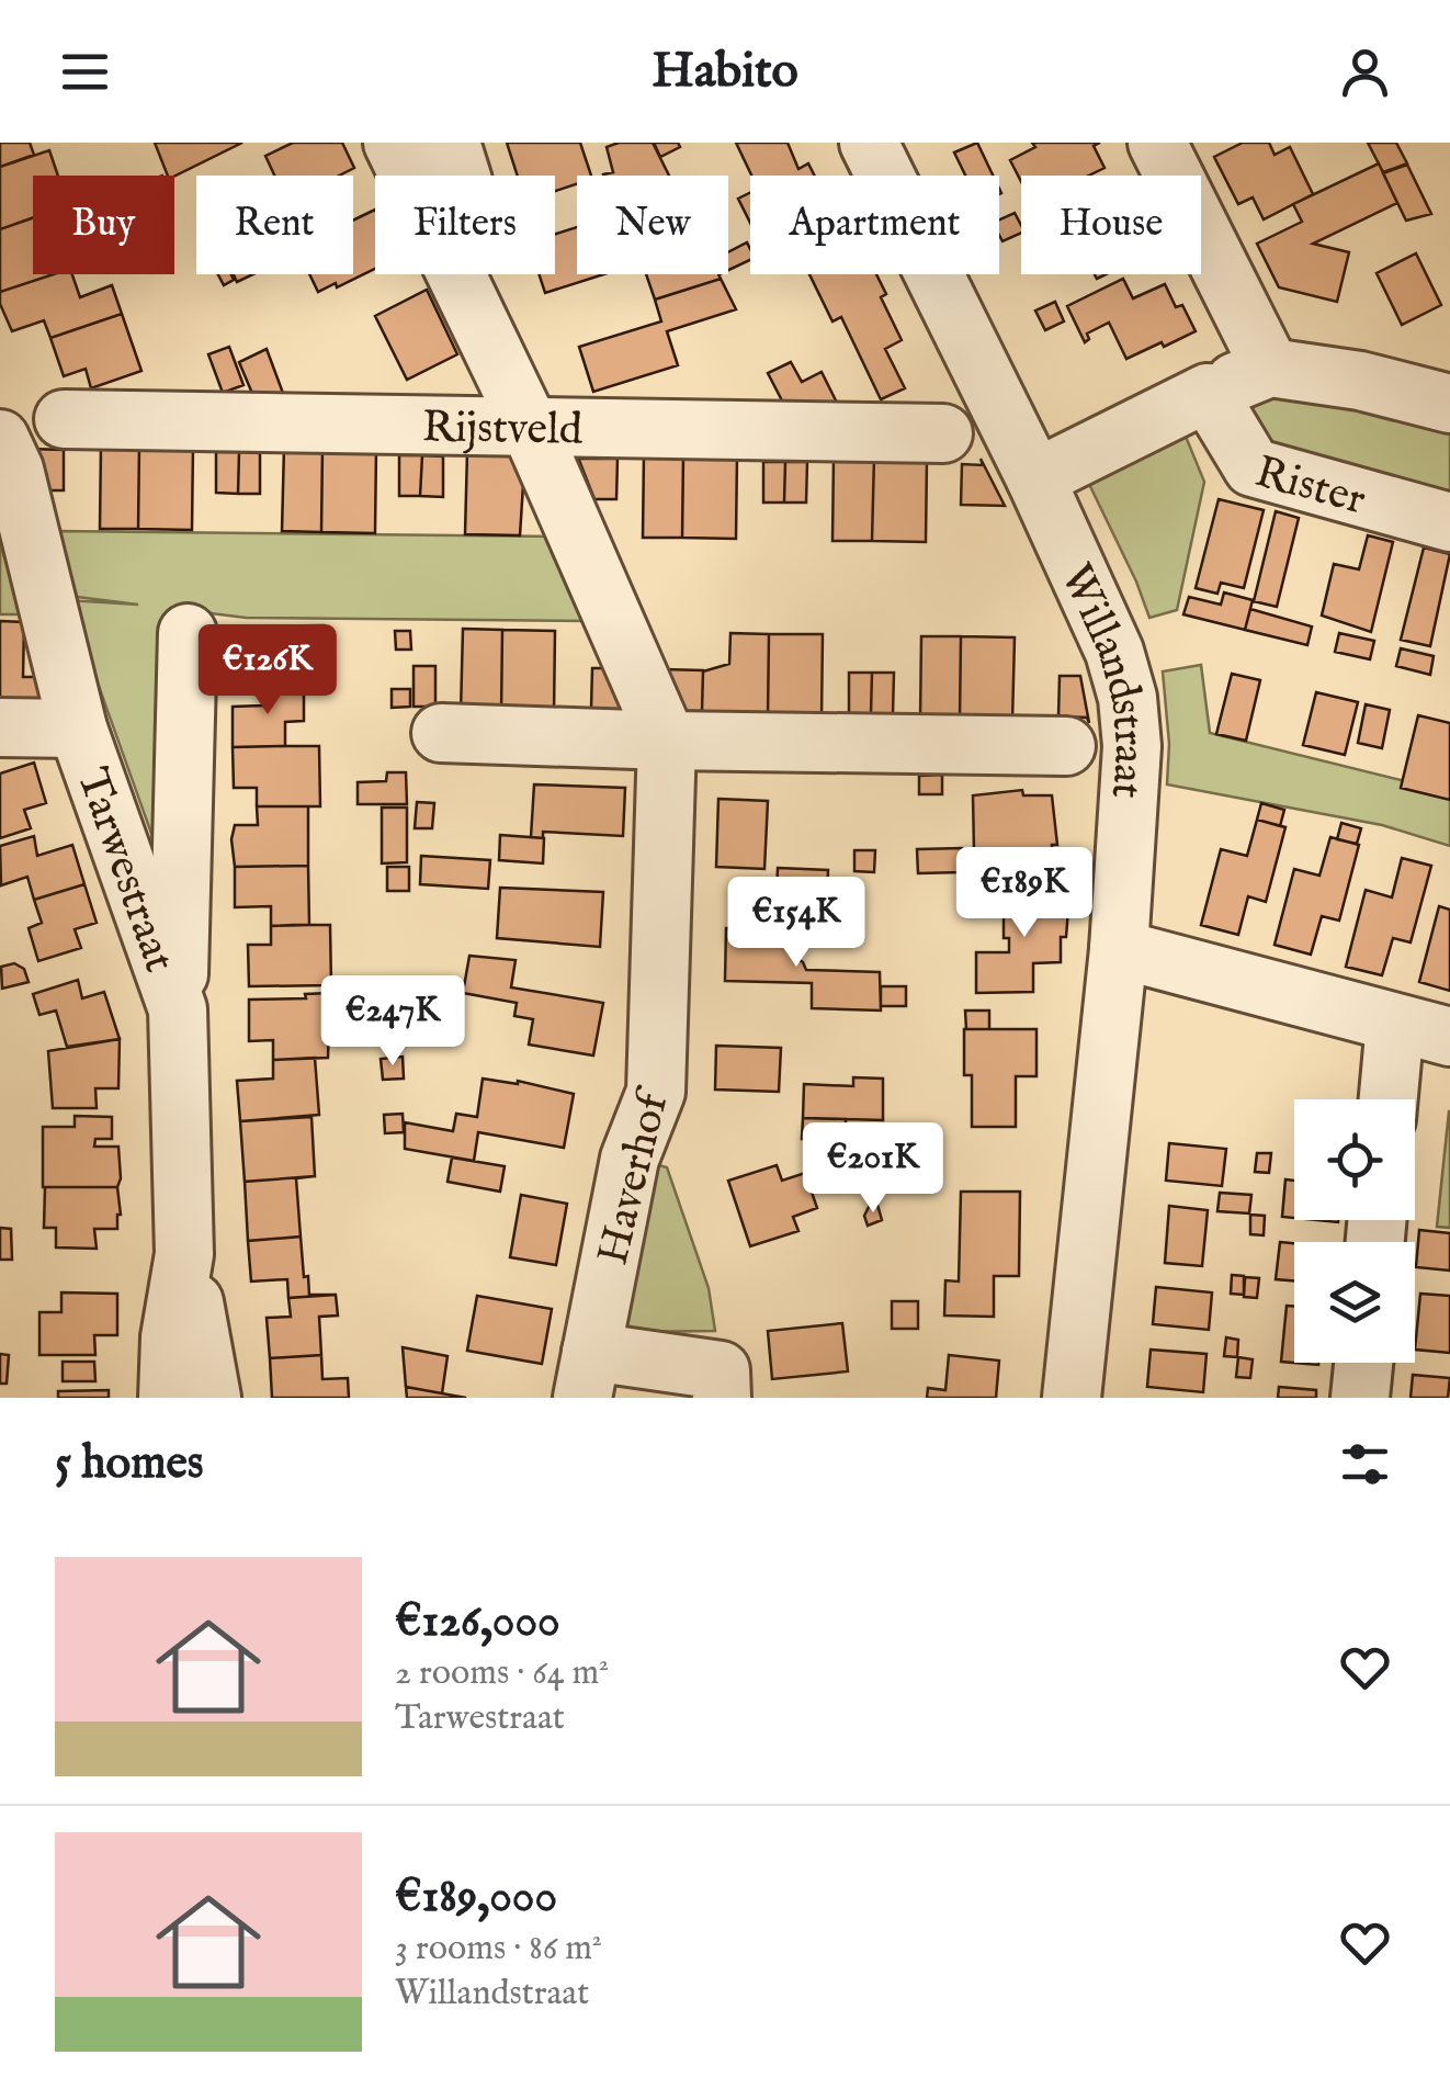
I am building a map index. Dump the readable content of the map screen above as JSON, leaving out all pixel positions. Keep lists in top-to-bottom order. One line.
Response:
{"streets":{"street":["Rijstveld","Rister","Willandstraat","Tarwestraat","Haverhof"]},"crossings":[["Rijstveld","Haverhof"]],"page":{"header":"Habito","chip":["Buy","Rent","Filters","New","Apartment","House"],"price":["€126K","€189K","€154K","€247K","€201K"],"heading":"5 homes","list":[{"name":"€126,000","note":"2 rooms · 64 m² · Tarwestraat"},{"name":"€189,000","note":"3 rooms · 86 m² · Willandstraat"}]}}
